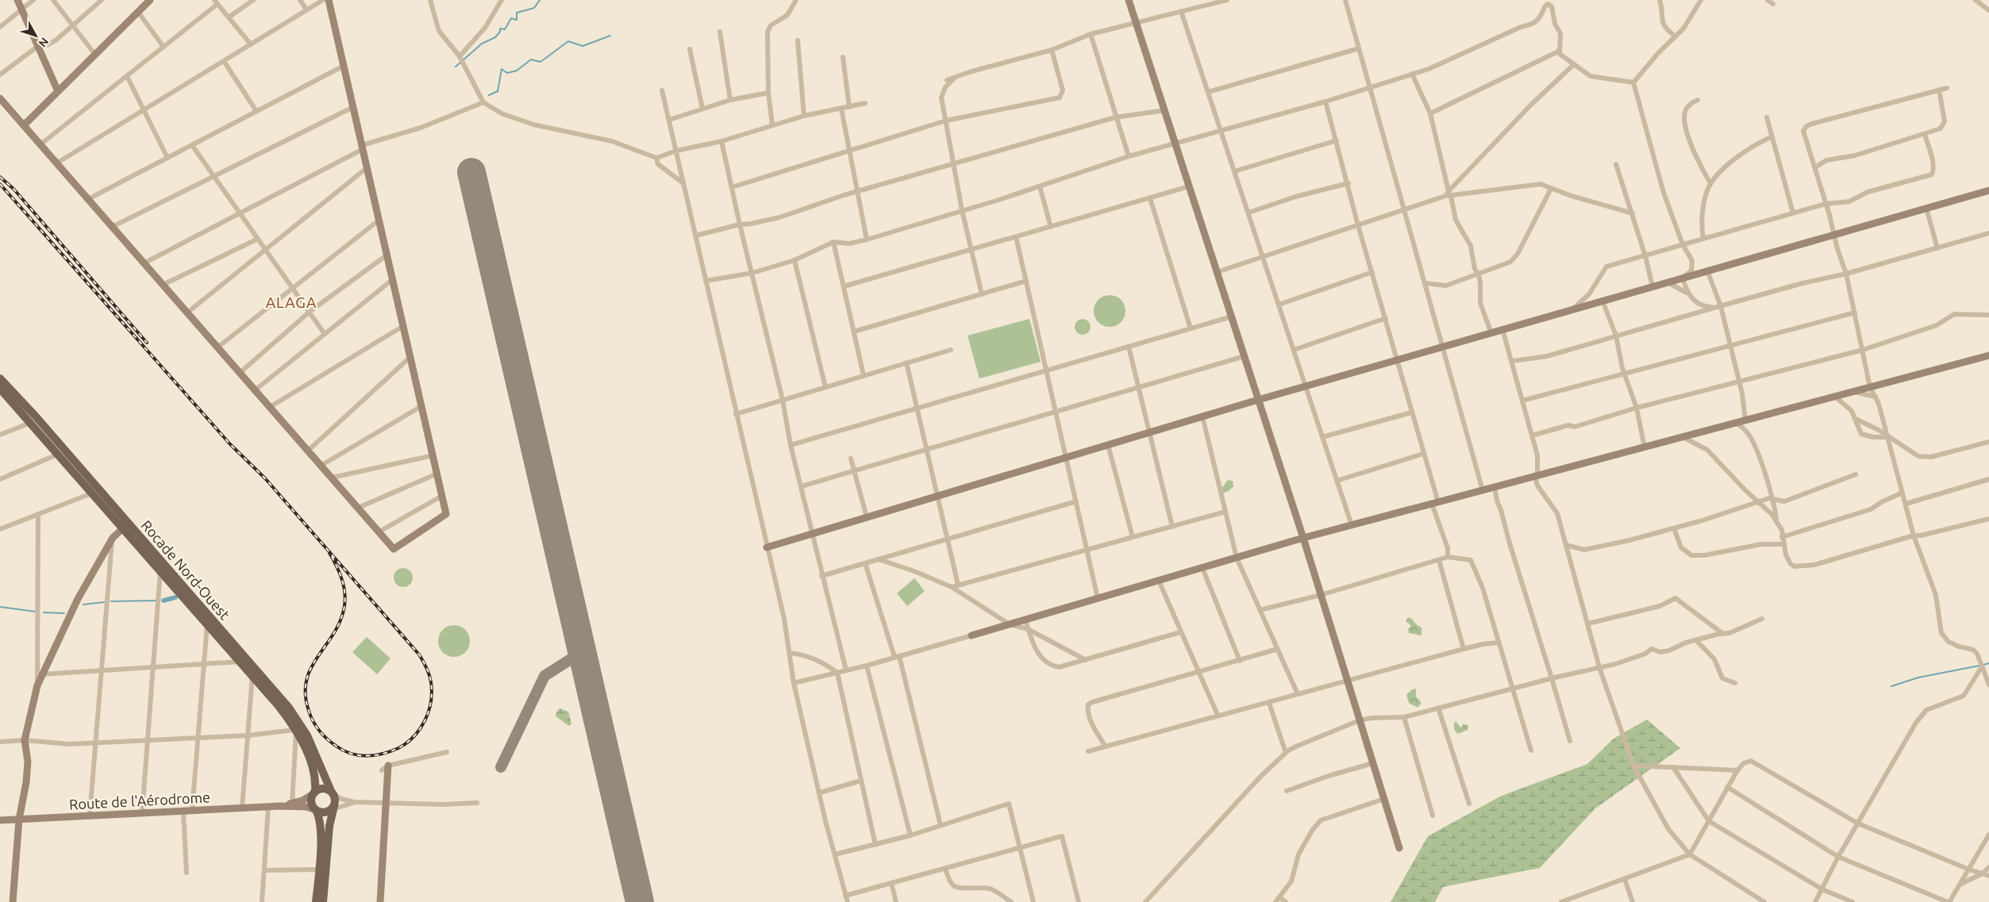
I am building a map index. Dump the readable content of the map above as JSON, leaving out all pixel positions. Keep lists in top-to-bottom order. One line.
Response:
{"streets":{"main road":["Rocade Nord-Ouest"],"street":["Route de l'Aérodrome"]},"crossings":[["Rocade Nord-Ouest","Route de l'Aérodrome"]],"districts":["ALAGA"],"north":"bottom right"}
